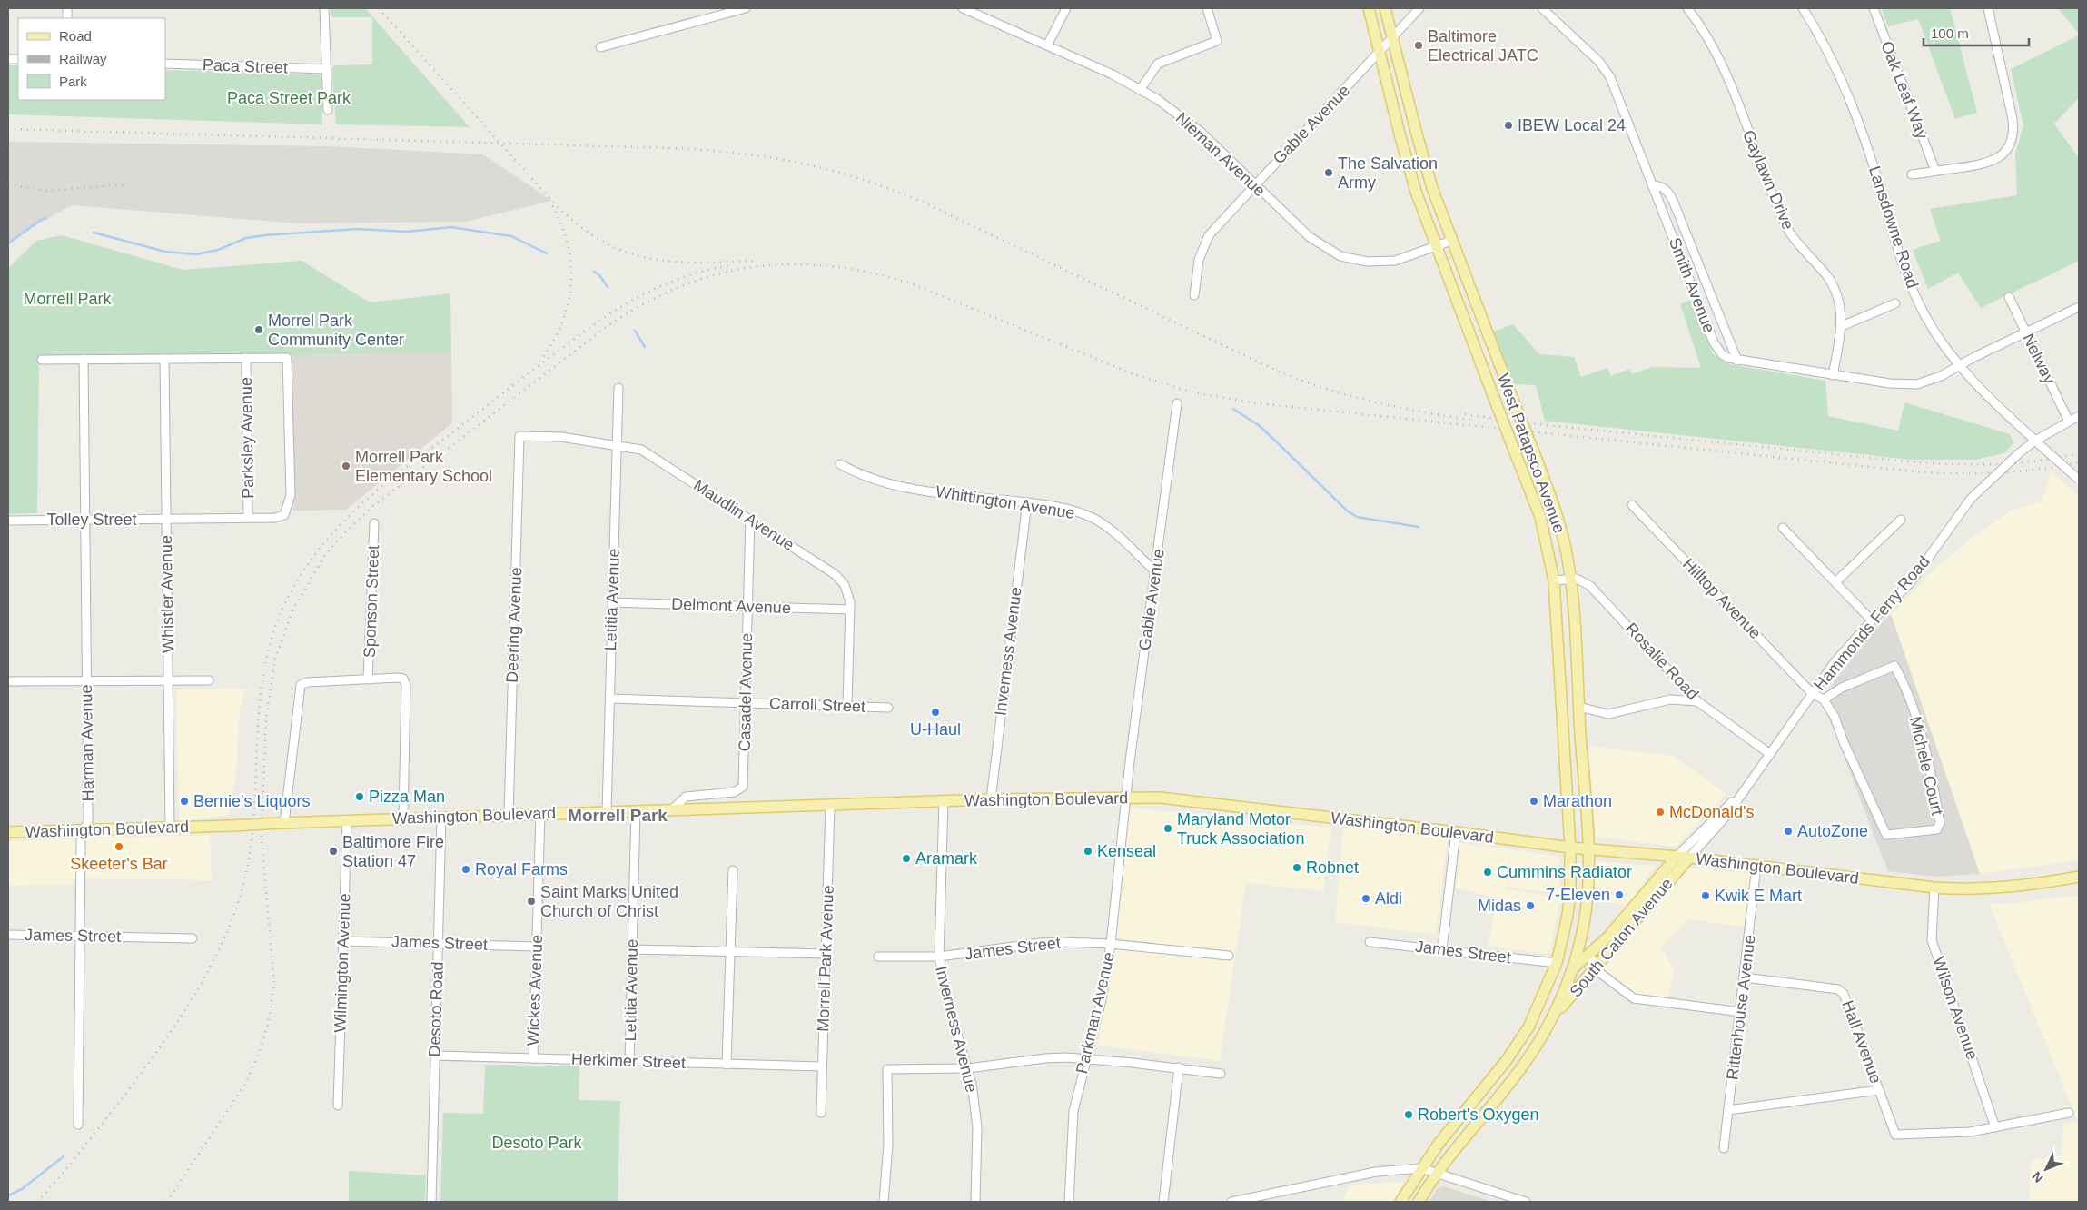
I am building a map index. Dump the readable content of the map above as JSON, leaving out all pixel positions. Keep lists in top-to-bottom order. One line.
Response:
{"streets":{"main road":["West Patapsco Avenue","Washington Boulevard","South Caton Avenue"],"street":["Paca Street","Oak Leaf Way","Gable Avenue","Nieman Avenue","Gaylawn Drive","Lansdowne Road","Smith Avenue","Nelway","Parksley Avenue","Whittington Avenue","Maudlin Avenue","Tolley Street","Whistler Avenue","Hilltop Avenue","Letitia Avenue","Sponson Street","Delmont Avenue","Hammonds Ferry Road","Deering Avenue","Inverness Avenue","Rosalie Road","Casadel Avenue","Carroll Street","Harman Avenue","Michele Court","James Street","Morrell Park Avenue","Wilmington Avenue","Wickes Avenue","Rittenhouse Avenue","Wilson Avenue","Desoto Road","Parkman Avenue","Hall Avenue","Herkimer Street"]},"crossings":[["Gable Avenue","Nieman Avenue"],["Gable Avenue","West Patapsco Avenue"],["Gable Avenue","Whittington Avenue"],["Gable Avenue","Washington Boulevard"],["Gable Avenue","Parkman Avenue"],["Nieman Avenue","West Patapsco Avenue"],["Gaylawn Drive","Smith Avenue"],["Lansdowne Road","Smith Avenue"],["Lansdowne Road","Hammonds Ferry Road"],["Smith Avenue","Nelway"],["Nelway","Hammonds Ferry Road"],["Parksley Avenue","Tolley Street"],["West Patapsco Avenue","Rosalie Road"],["West Patapsco Avenue","Washington Boulevard"],["West Patapsco Avenue","James Street"],["West Patapsco Avenue","South Caton Avenue"],["Whittington Avenue","Inverness Avenue"],["Maudlin Avenue","Letitia Avenue"],["Maudlin Avenue","Delmont Avenue"],["Maudlin Avenue","Deering Avenue"],["Maudlin Avenue","Casadel Avenue"],["Maudlin Avenue","Carroll Street"],["Tolley Street","Whistler Avenue"],["Tolley Street","Harman Avenue"],["Whistler Avenue","Washington Boulevard"],["Hilltop Avenue","Hammonds Ferry Road"],["Letitia Avenue","Delmont Avenue"],["Letitia Avenue","Carroll Street"],["Letitia Avenue","Washington Boulevard"],["Letitia Avenue","Herkimer Street"],["Delmont Avenue","Casadel Avenue"],["Hammonds Ferry Road","Rosalie Road"],["Hammonds Ferry Road","Washington Boulevard"],["Hammonds Ferry Road","South Caton Avenue"],["Deering Avenue","Washington Boulevard"],["Inverness Avenue","Washington Boulevard"],["Inverness Avenue","James Street"],["Casadel Avenue","Carroll Street"],["Casadel Avenue","Washington Boulevard"],["Harman Avenue","Washington Boulevard"],["Harman Avenue","James Street"],["Washington Boulevard","South Caton Avenue"],["Washington Boulevard","Morrell Park Avenue"],["Washington Boulevard","Wilmington Avenue"],["Washington Boulevard","Wickes Avenue"],["Washington Boulevard","Rittenhouse Avenue"],["Washington Boulevard","Wilson Avenue"],["Washington Boulevard","Desoto Road"],["Washington Boulevard","Parkman Avenue"],["James Street","South Caton Avenue"],["James Street","Wilmington Avenue"],["James Street","Wickes Avenue"],["James Street","Desoto Road"],["James Street","Parkman Avenue"],["Morrell Park Avenue","Herkimer Street"],["Wickes Avenue","Herkimer Street"],["Rittenhouse Avenue","Hall Avenue"],["Wilson Avenue","Hall Avenue"],["Desoto Road","Herkimer Street"]],"districts":["Morrell Park"],"parks":["Paca Street Park","Morrell Park","Desoto Park"],"places":["Baltimore Electrical JATC","IBEW Local 24","The Salvation Army","Morrel Park Community Center","Morrell Park Elementary School","U-Haul","Pizza Man","Bernie's Liquors","Marathon","McDonald's","Maryland Motor Truck Association","AutoZone","Skeeter's Bar","Baltimore Fire Station 47","Kenseal","Aramark","Robnet","Royal Farms","Cummins Radiator","7-Eleven","Kwik E Mart","Aldi","Saint Marks United Church of Christ","Midas","Robert's Oxygen"],"legend":["Road","Railway","Park"],"scale_bar":"100 m","north":"bottom left"}
